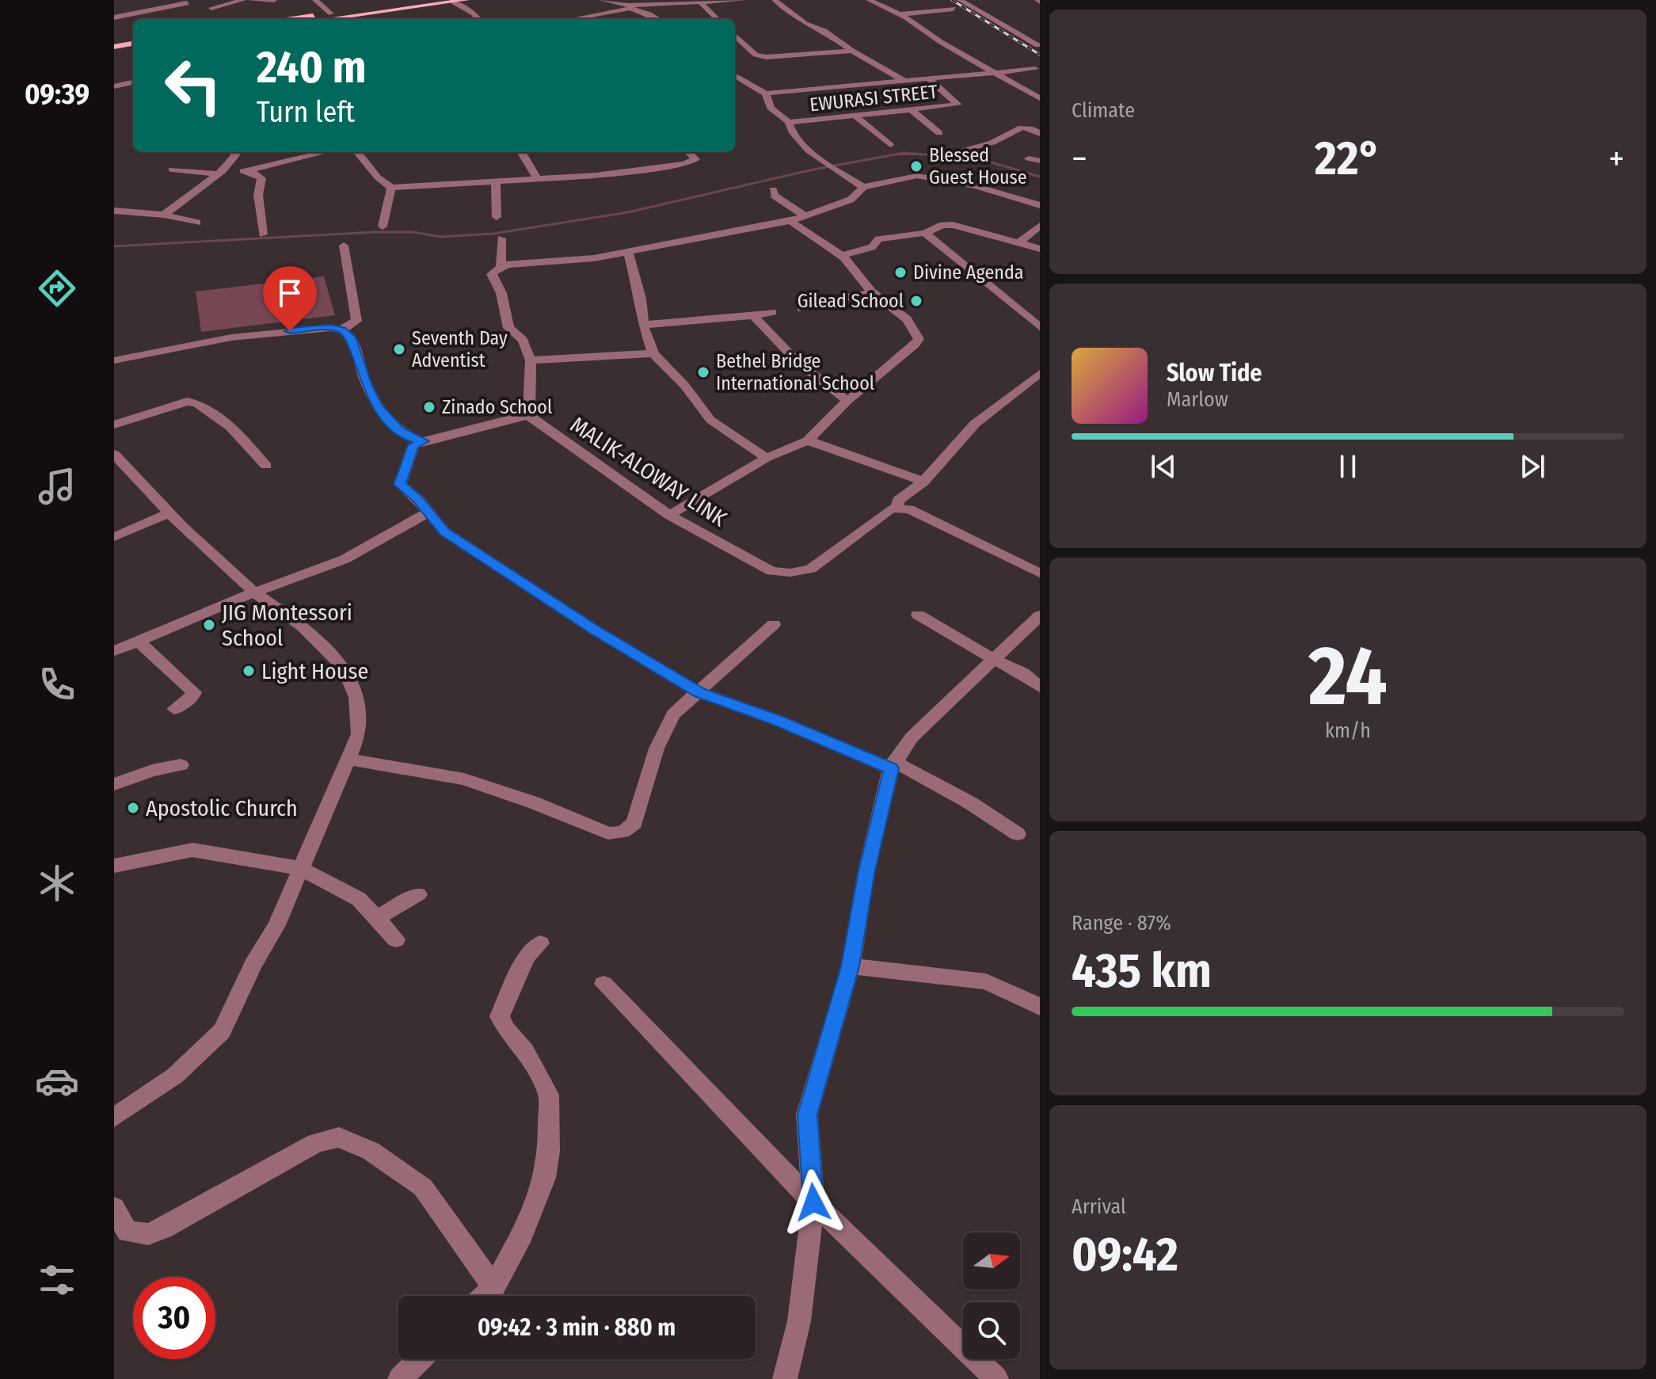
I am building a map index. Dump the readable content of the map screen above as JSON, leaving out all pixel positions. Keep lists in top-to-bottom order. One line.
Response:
{"streets":{"street":["EWURASI STREET","MALIK-ALOWAY LINK"]},"places":["Blessed Guest House","Divine Agenda","Gilead School","Seventh Day Adventist","Bethel Bridge International School","Zinado School","JIG Montessori School","Light House","Apostolic Church"],"north":"right","page":{"tabs":"09:39","tile":["Climate",["24","km/h"],["Range · 87%","435 km"],["Arrival","09:42"]],"turn":["240 m","Turn left"],"heat":["−","22°","+"],"song":["Slow Tide","Marlow"],"limit":"30","trip":"09:42 · 3 min · 880 m"}}
